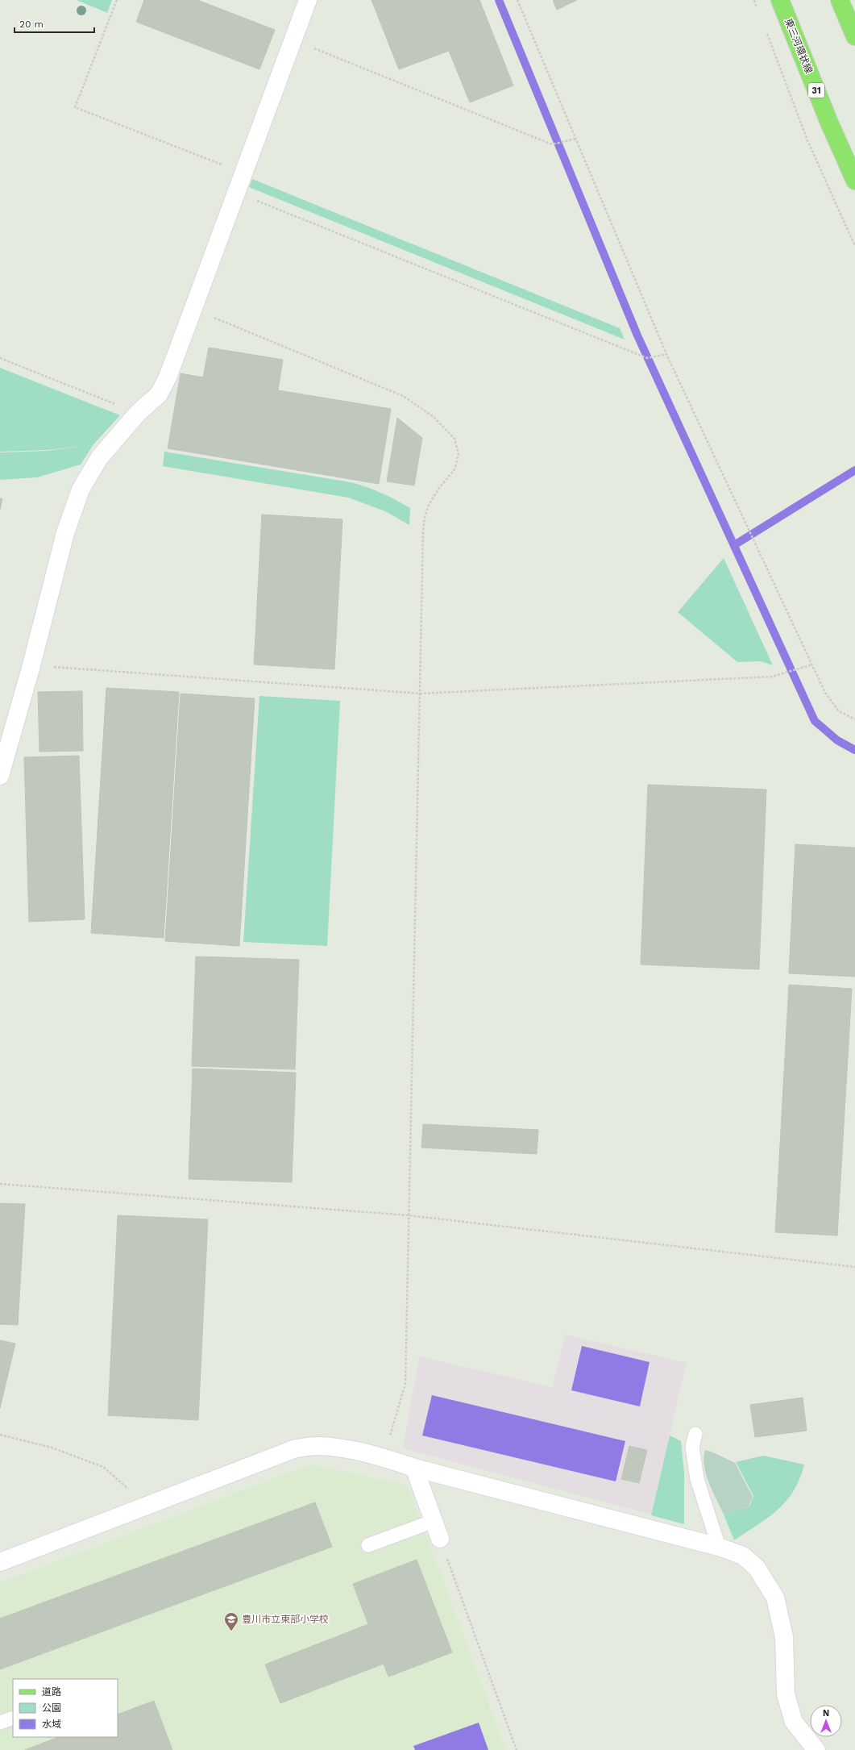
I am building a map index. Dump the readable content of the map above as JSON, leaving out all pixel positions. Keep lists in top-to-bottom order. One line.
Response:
{"streets":{"main road":["東三河環状線","31"]},"places":{"school or university":["豊川市立東部小学校"]},"legend":["道路","公園","水域"],"scale_bar":"20 m","north":"top"}
